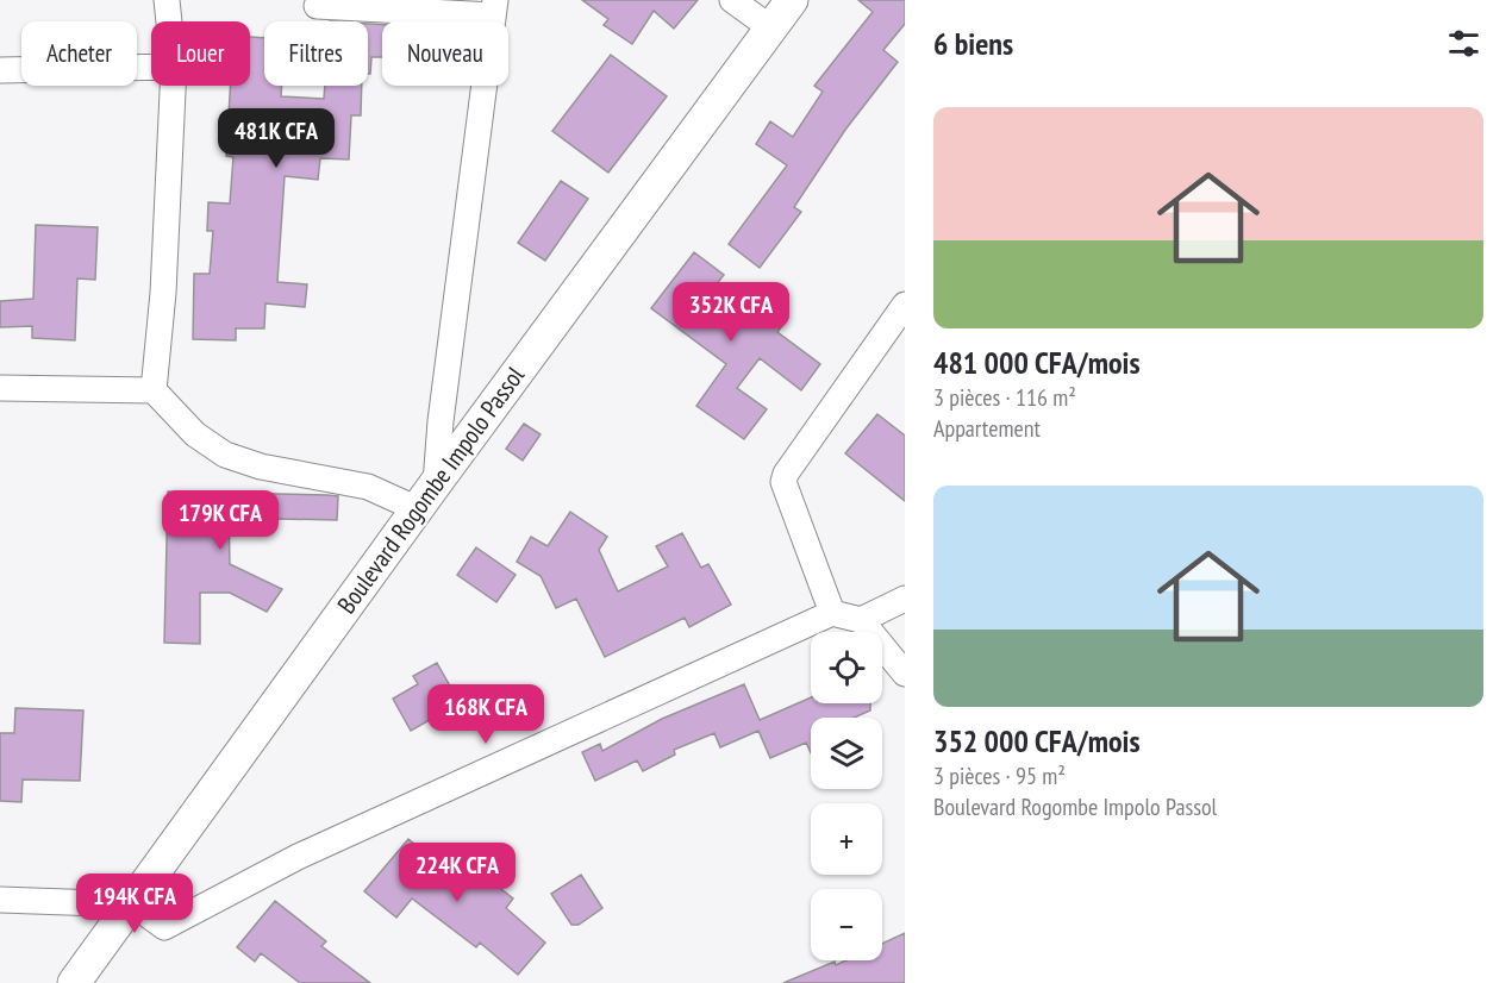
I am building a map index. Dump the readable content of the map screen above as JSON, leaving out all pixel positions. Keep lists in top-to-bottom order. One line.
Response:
{"streets":{"street":["Boulevard Rogombe Impolo Passol"]},"page":{"heading":"6 biens","chip":["Acheter","Louer","Filtres","Nouveau"],"list":[{"name":"481 000 CFA/mois","note":"3 pièces · 116 m² · Appartement"},{"name":"352 000 CFA/mois","note":"3 pièces · 95 m² · Boulevard Rogombe Impolo Passol"}],"price":["481K CFA","352K CFA","179K CFA","168K CFA","224K CFA","194K CFA"],"map_buttons":["+","−"]}}
